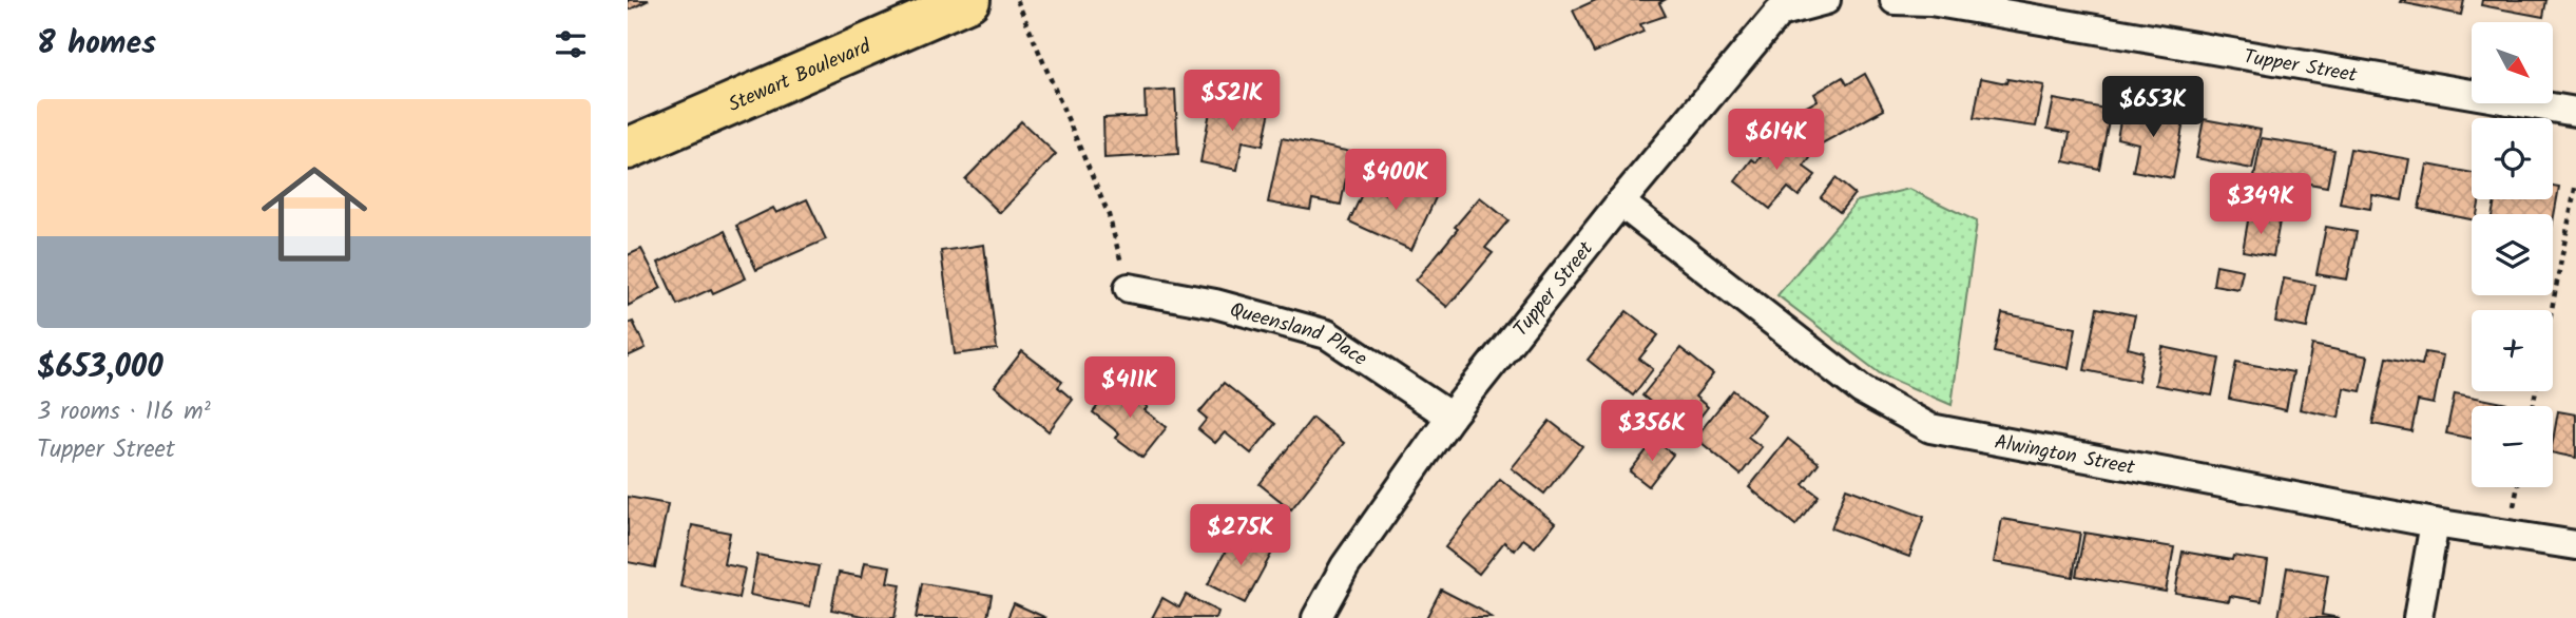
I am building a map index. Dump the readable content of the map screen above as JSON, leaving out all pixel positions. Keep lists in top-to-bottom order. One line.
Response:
{"streets":{"main road":["Stewart Boulevard"],"street":["Tupper Street","Queensland Place","Alwington Street"]},"crossings":[["Tupper Street","Queensland Place"],["Tupper Street","Alwington Street"]],"north":"bottom right","page":{"heading":"8 homes","map_buttons":["+","−"],"price":["$521K","$653K","$614K","$400K","$349K","$411K","$356K","$275K"],"list":[{"name":"$653,000","note":"3 rooms · 116 m² · Tupper Street"}]}}
